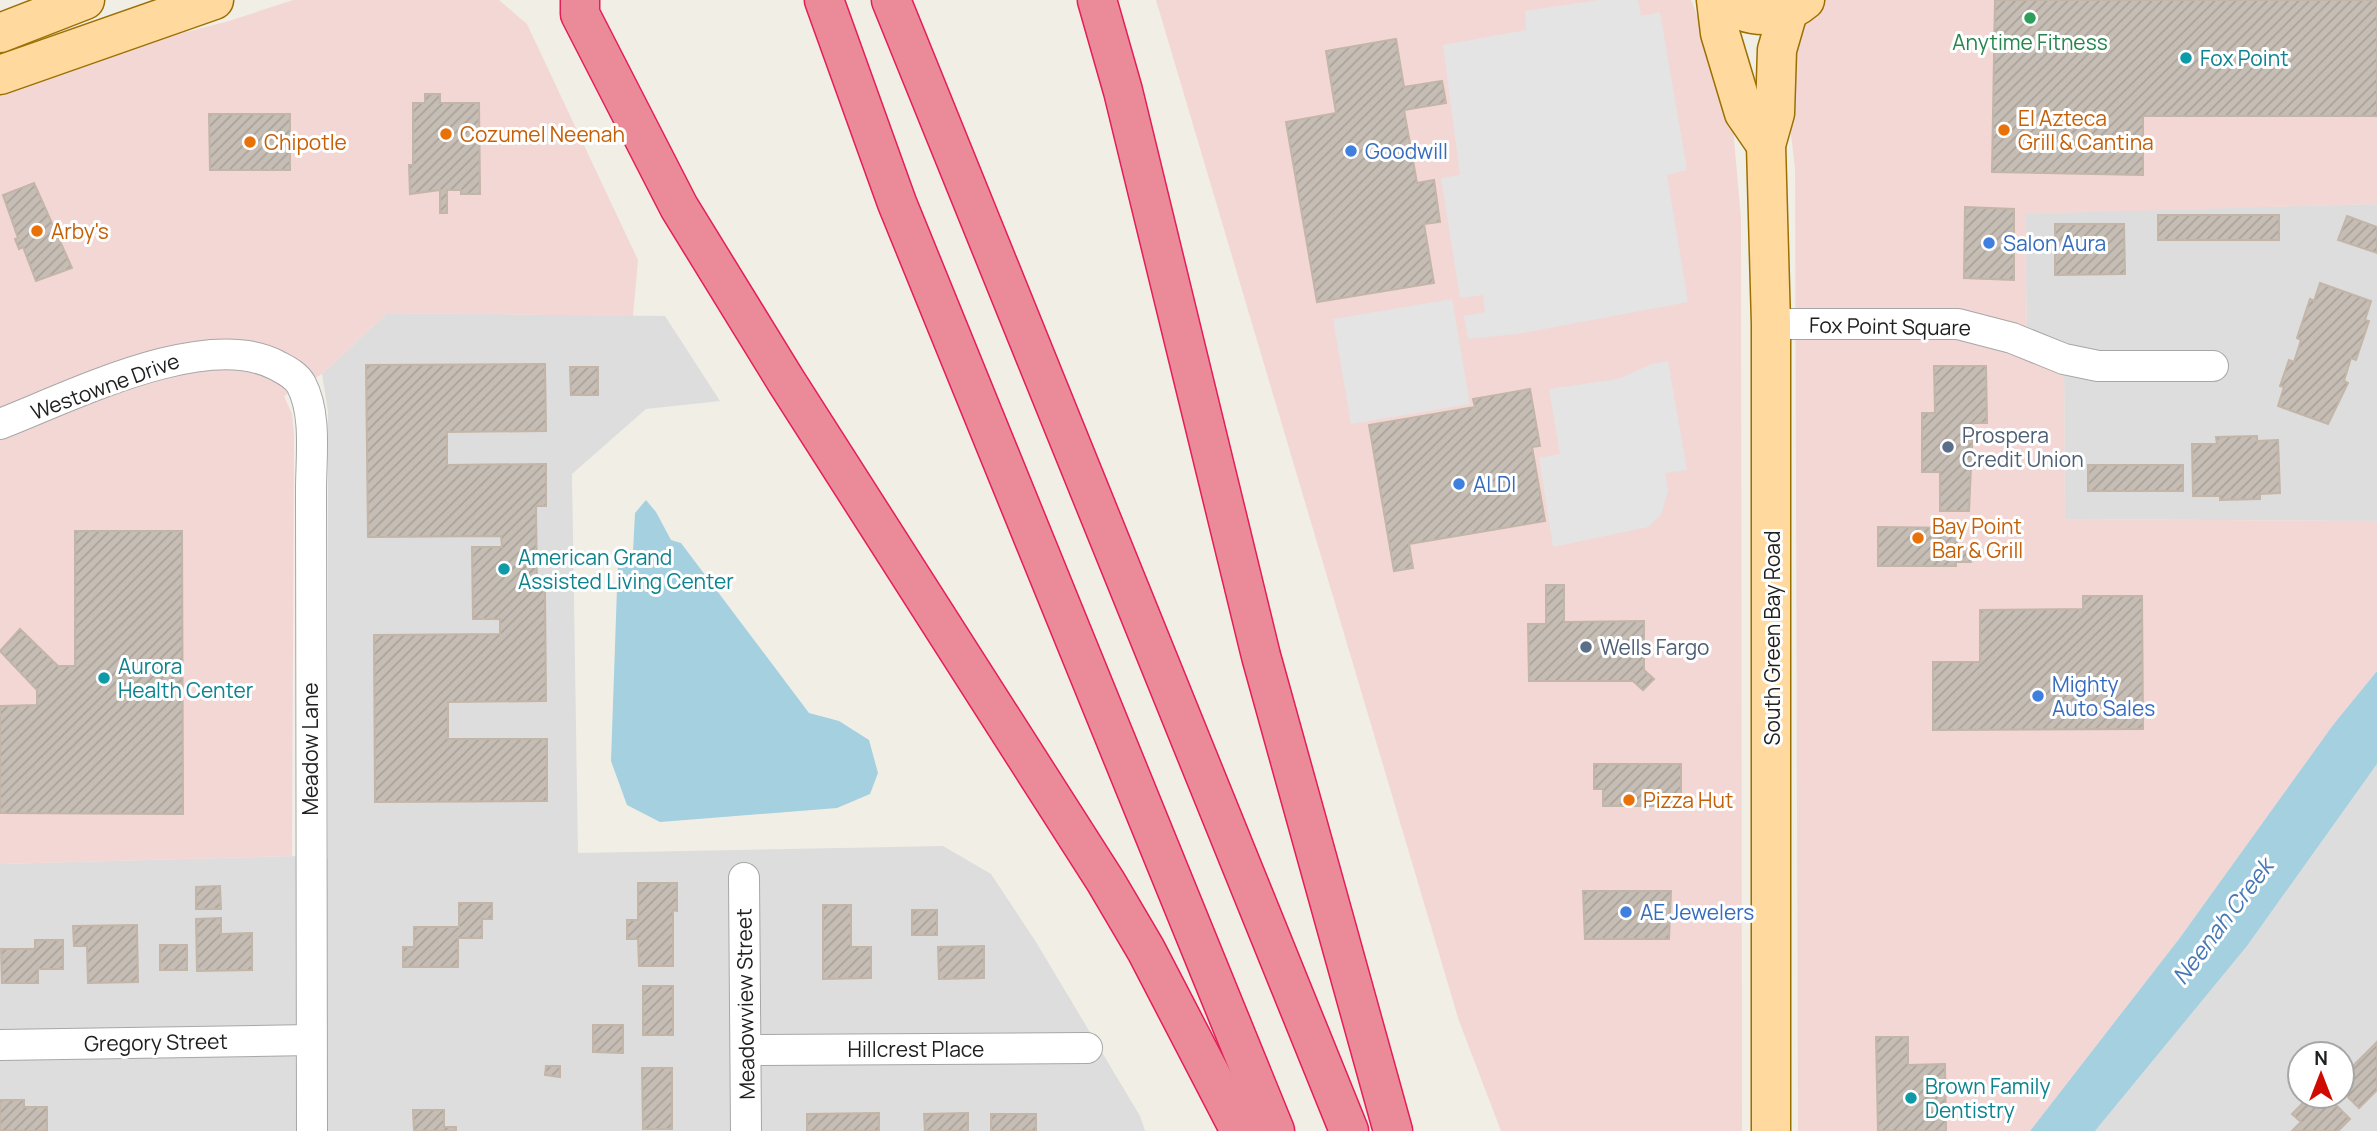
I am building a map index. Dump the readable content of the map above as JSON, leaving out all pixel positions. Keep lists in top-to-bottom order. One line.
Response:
{"streets":{"main road":["South Green Bay Road"],"street":["Fox Point Square","Westowne Drive","Meadow Lane","Meadowview Street","Gregory Street","Hillcrest Place"]},"crossings":[["Fox Point Square","South Green Bay Road"],["Westowne Drive","Meadow Lane"],["Meadow Lane","Gregory Street"],["Meadowview Street","Hillcrest Place"]],"water":["Neenah Creek"],"places":["Anytime Fitness","Fox Point","El Azteca Grill & Cantina","Cozumel Neenah","Chipotle","Goodwill","Arby's","Salon Aura","Prospera Credit Union","ALDI","Bay Point Bar & Grill","American Grand Assisted Living Center","Wells Fargo","Aurora Health Center","Mighty Auto Sales","Pizza Hut","AE Jewelers","Brown Family Dentistry"],"north":"top"}
